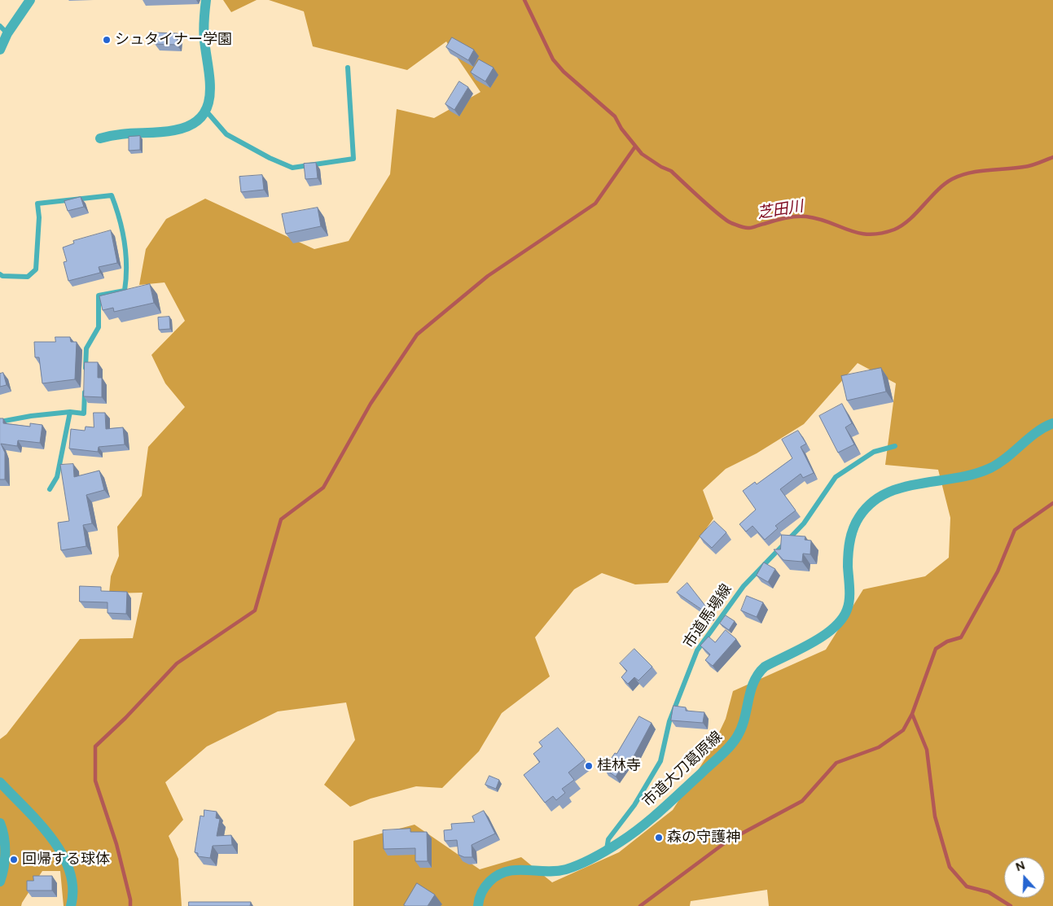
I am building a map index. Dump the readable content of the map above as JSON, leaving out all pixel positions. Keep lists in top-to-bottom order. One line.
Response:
{"streets":{"street":["市道大刀葛原線"],"lane":["市道馬場線"]},"crossings":[["市道馬場線","市道大刀葛原線"]],"water":["芝田川"],"places":["シュタイナー学園","桂林寺","森の守護神","回帰する球体"],"north":"top"}
